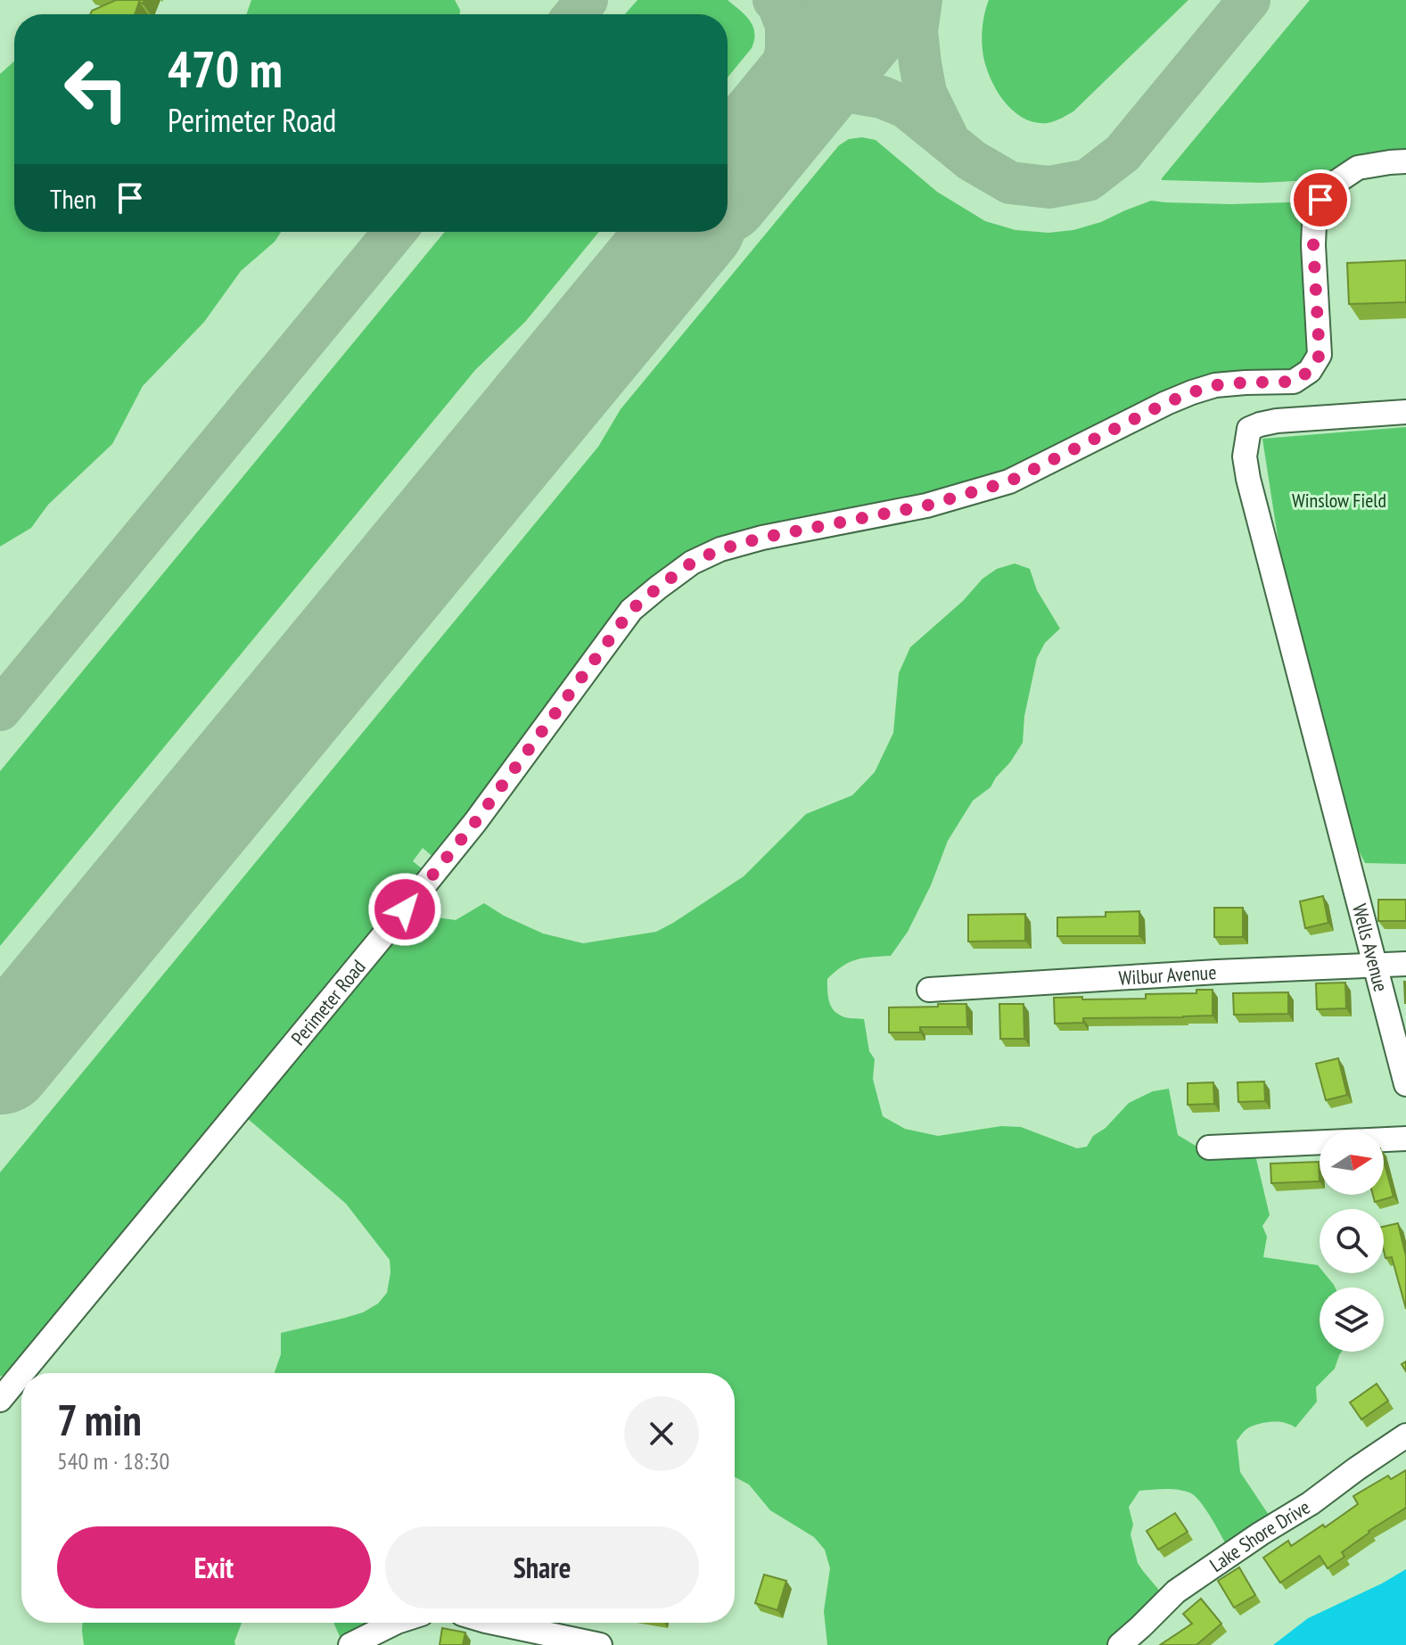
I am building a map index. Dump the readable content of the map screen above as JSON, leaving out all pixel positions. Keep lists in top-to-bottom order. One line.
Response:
{"streets":{"street":["Wells Avenue","Wilbur Avenue","Perimeter Road","Lake Shore Drive"]},"crossings":[["Wells Avenue","Wilbur Avenue"]],"parks":["Winslow Field"],"north":"right","page":{"turn":["470 m","Perimeter Road"],"then":"Then","heading":["7 min","540 m · 18:30"],"buttons":["Exit","Share"]}}
